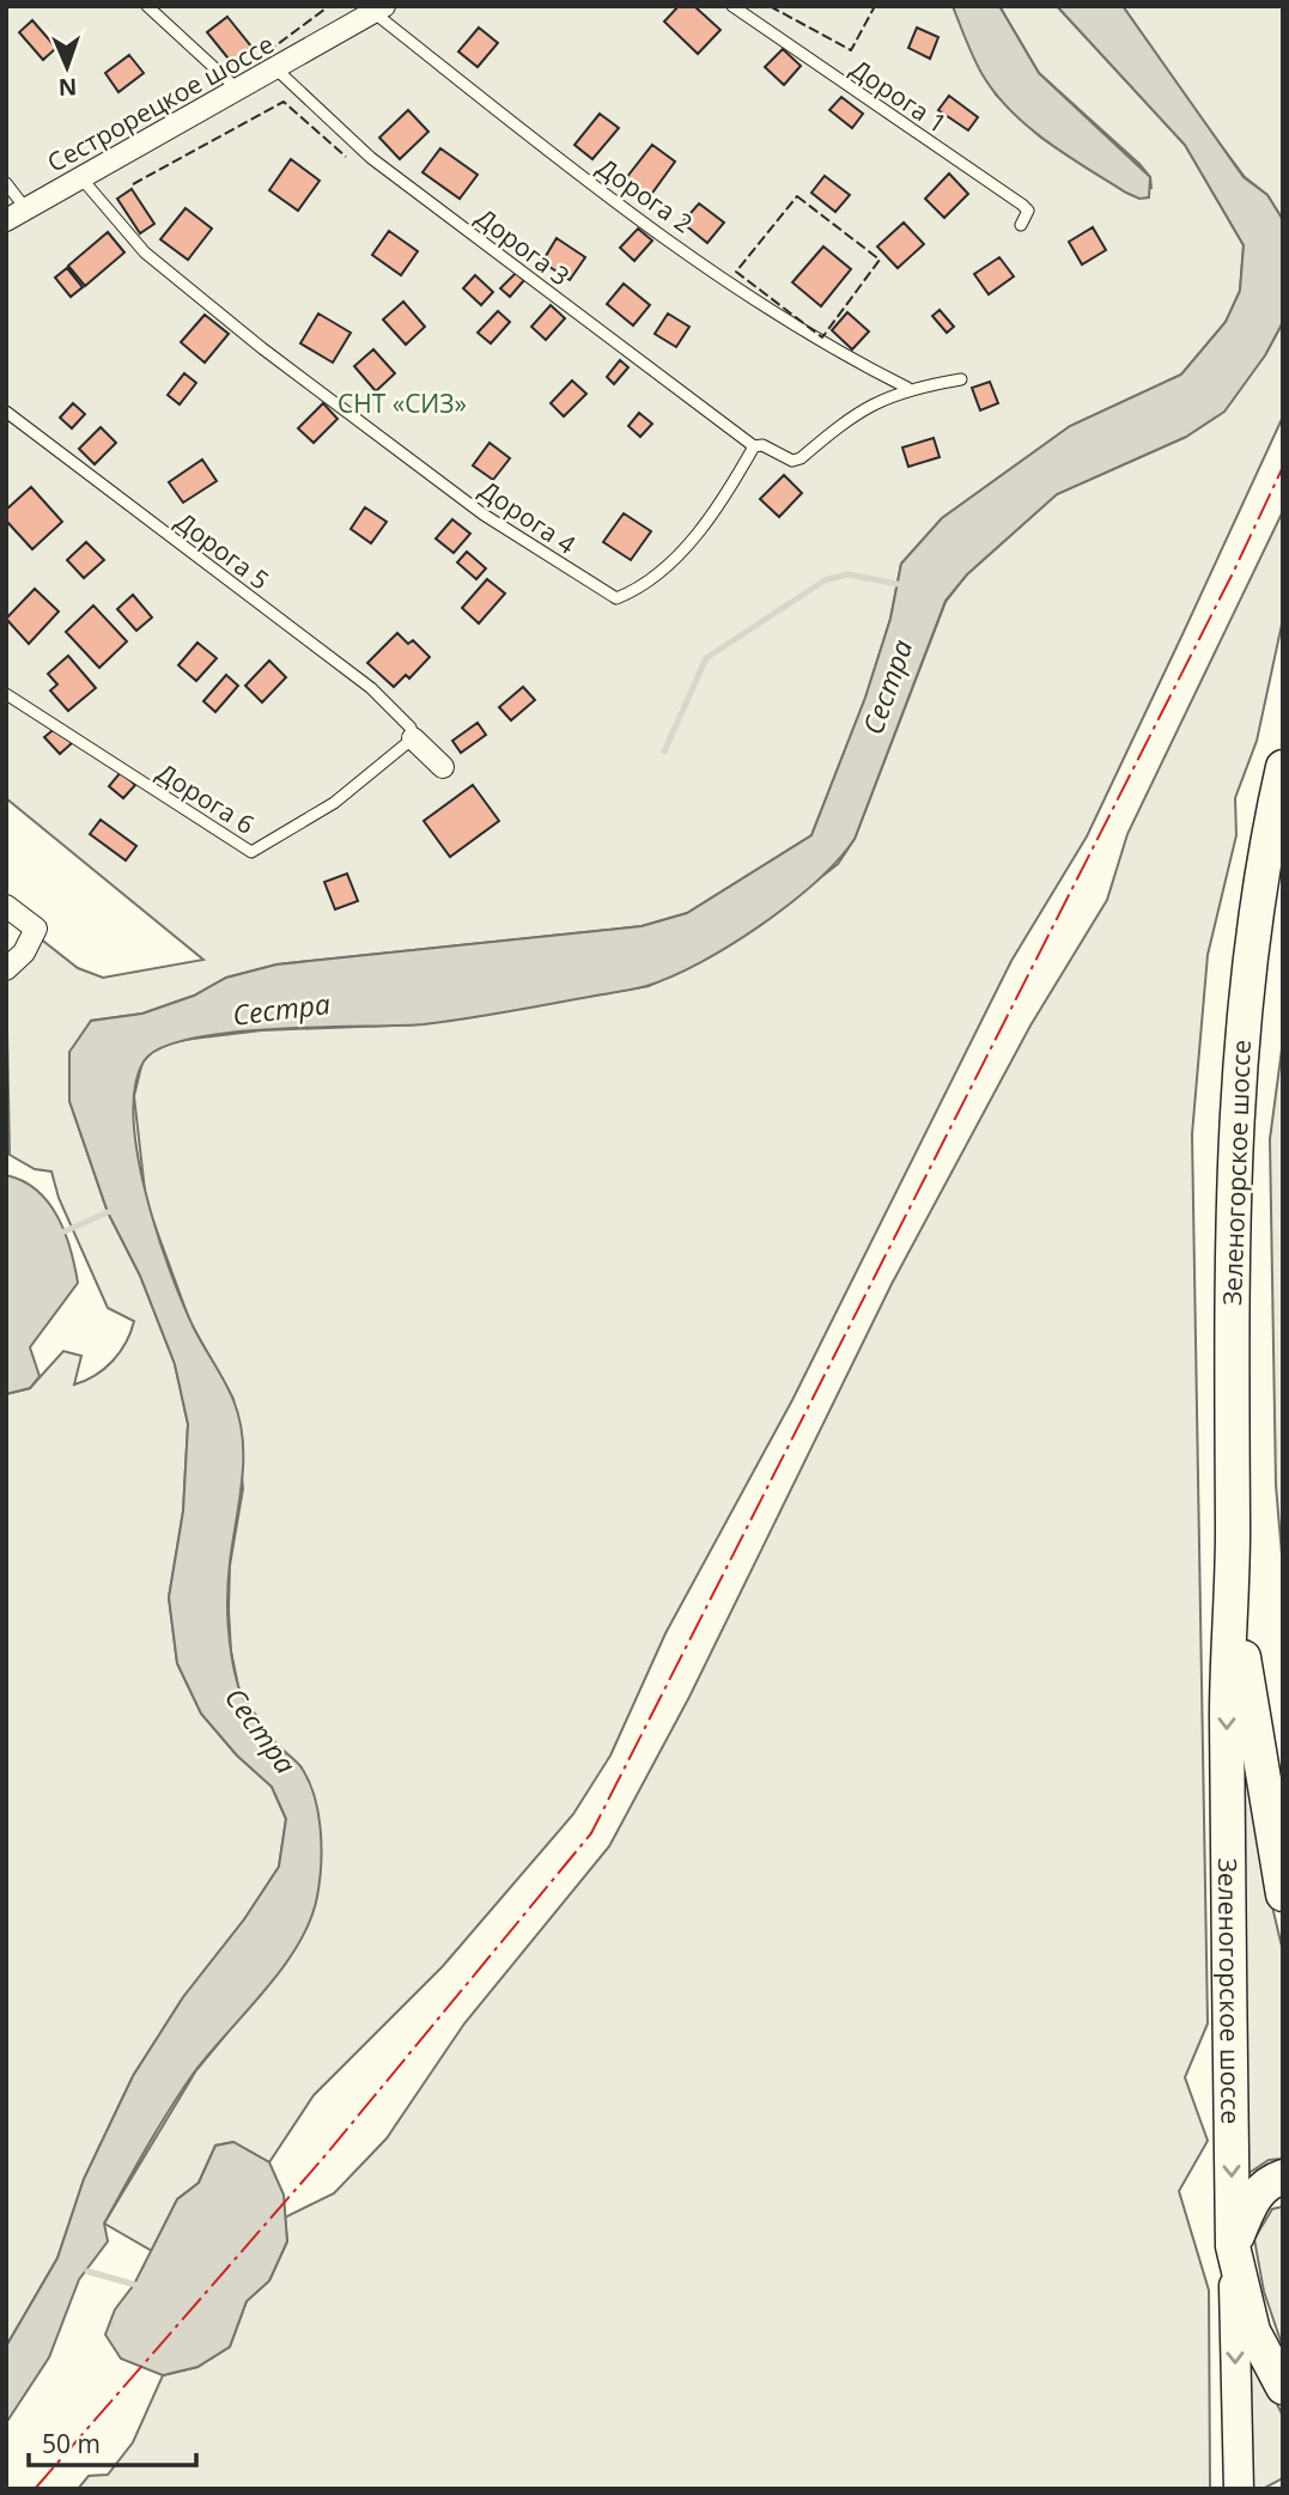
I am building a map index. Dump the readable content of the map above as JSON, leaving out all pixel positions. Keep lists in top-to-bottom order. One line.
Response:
{"streets":{"highway":["Зеленогорское шоссе"],"street":["Сестрорецкое шоссе"],"lane":["Дорога 1","Дорога 2","Дорога 3","Дорога 4","Дорога 5","Дорога 6"]},"crossings":[["Сестрорецкое шоссе","Дорога 2"],["Сестрорецкое шоссе","Дорога 3"],["Сестрорецкое шоссе","Дорога 4"],["Дорога 3","Дорога 4"],["Дорога 5","Дорога 6"]],"water":["Сестра"],"parks":["СНТ «СИЗ»"],"scale_bar":"50 m","north":"bottom"}
